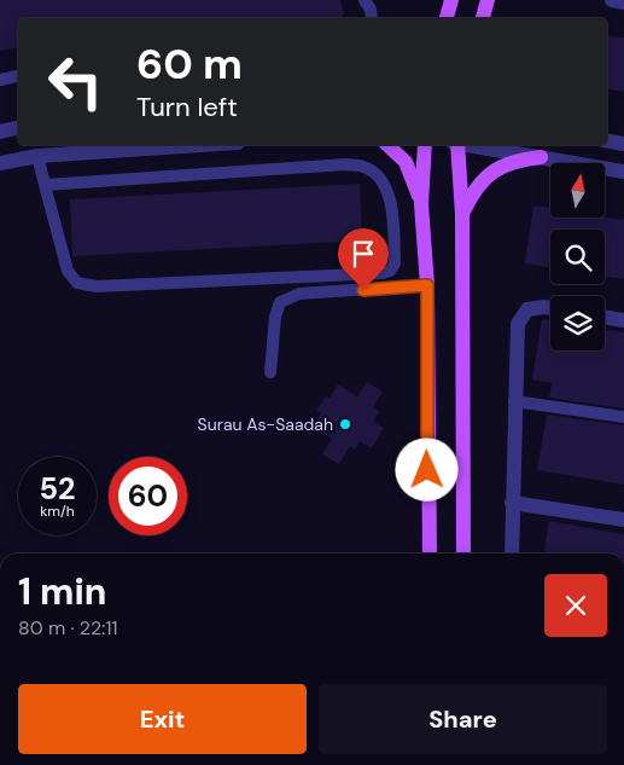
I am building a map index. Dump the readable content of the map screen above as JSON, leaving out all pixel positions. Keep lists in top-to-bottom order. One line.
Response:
{"places":["Surau As-Saadah"],"north":"top","page":{"turn":["60 m","Turn left"],"speed":"52 km/h","limit":"60","heading":["1 min","80 m · 22:11"],"buttons":["Exit","Share"]}}
